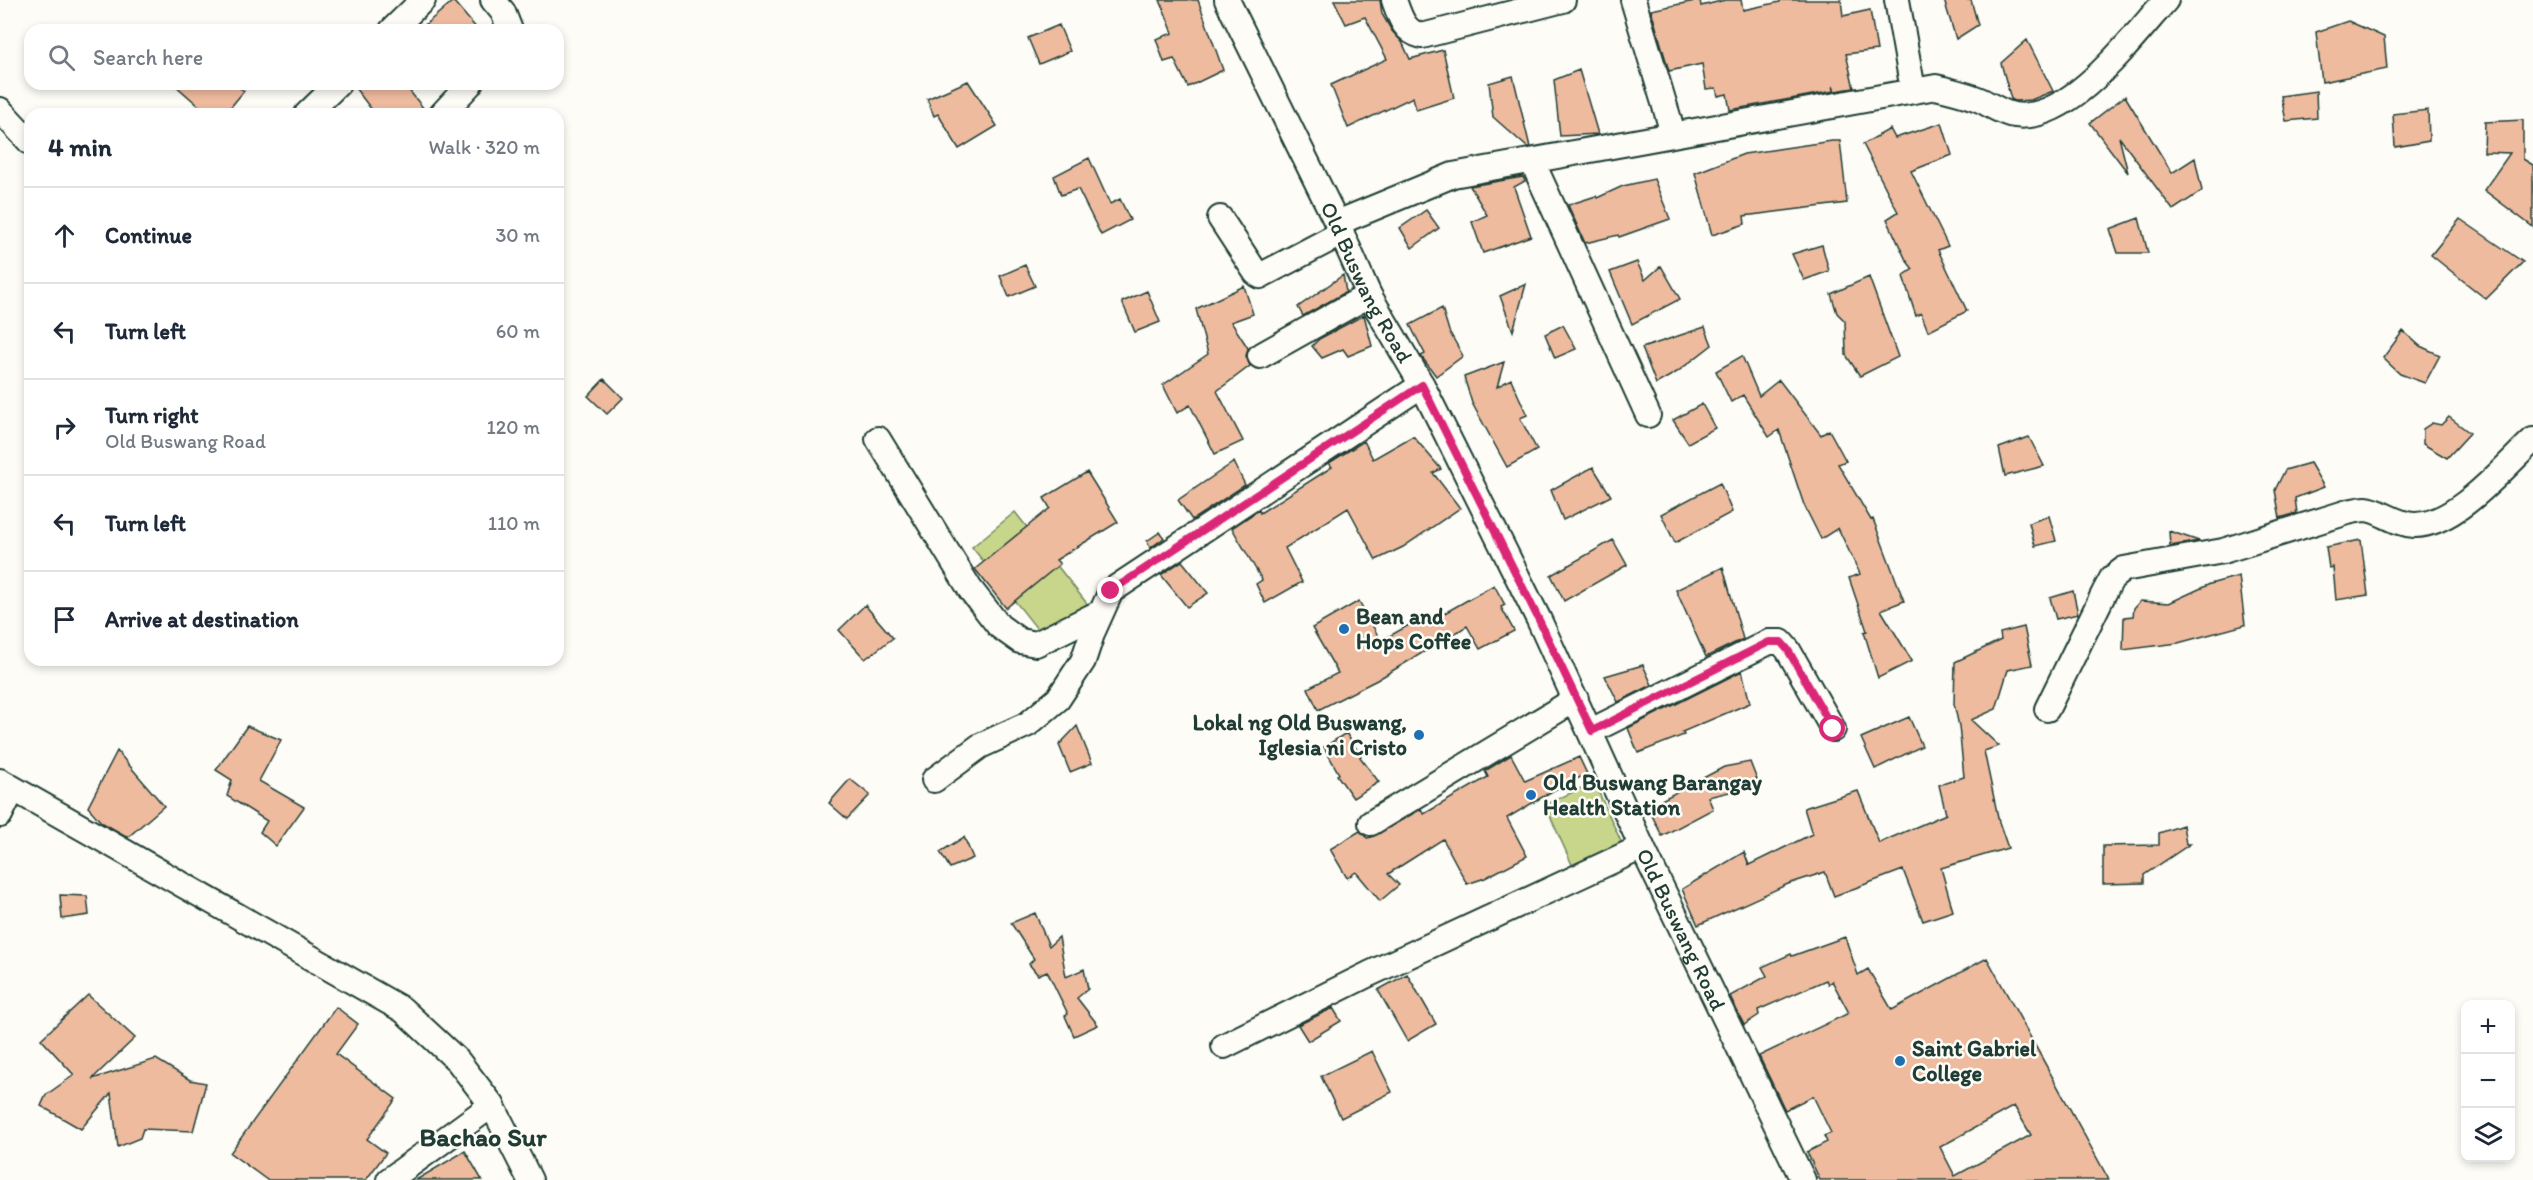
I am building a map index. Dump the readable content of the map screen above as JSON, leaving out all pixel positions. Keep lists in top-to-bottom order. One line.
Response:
{"streets":{"street":["Old Buswang Road"]},"districts":["Bachao Sur"],"places":["Bean and Hops Coffee","Lokal ng Old Buswang, Iglesia ni Cristo","Old Buswang Barangay Health Station","Saint Gabriel College"],"page":{"search":"Search here","heading":["4 min","Walk · 320 m"],"list":[["Continue","30 m"],["Turn left","60 m"],["Turn right","Old Buswang Road","120 m"],["Turn left","110 m"],"Arrive at destination"],"map_buttons":["+","−"]}}
